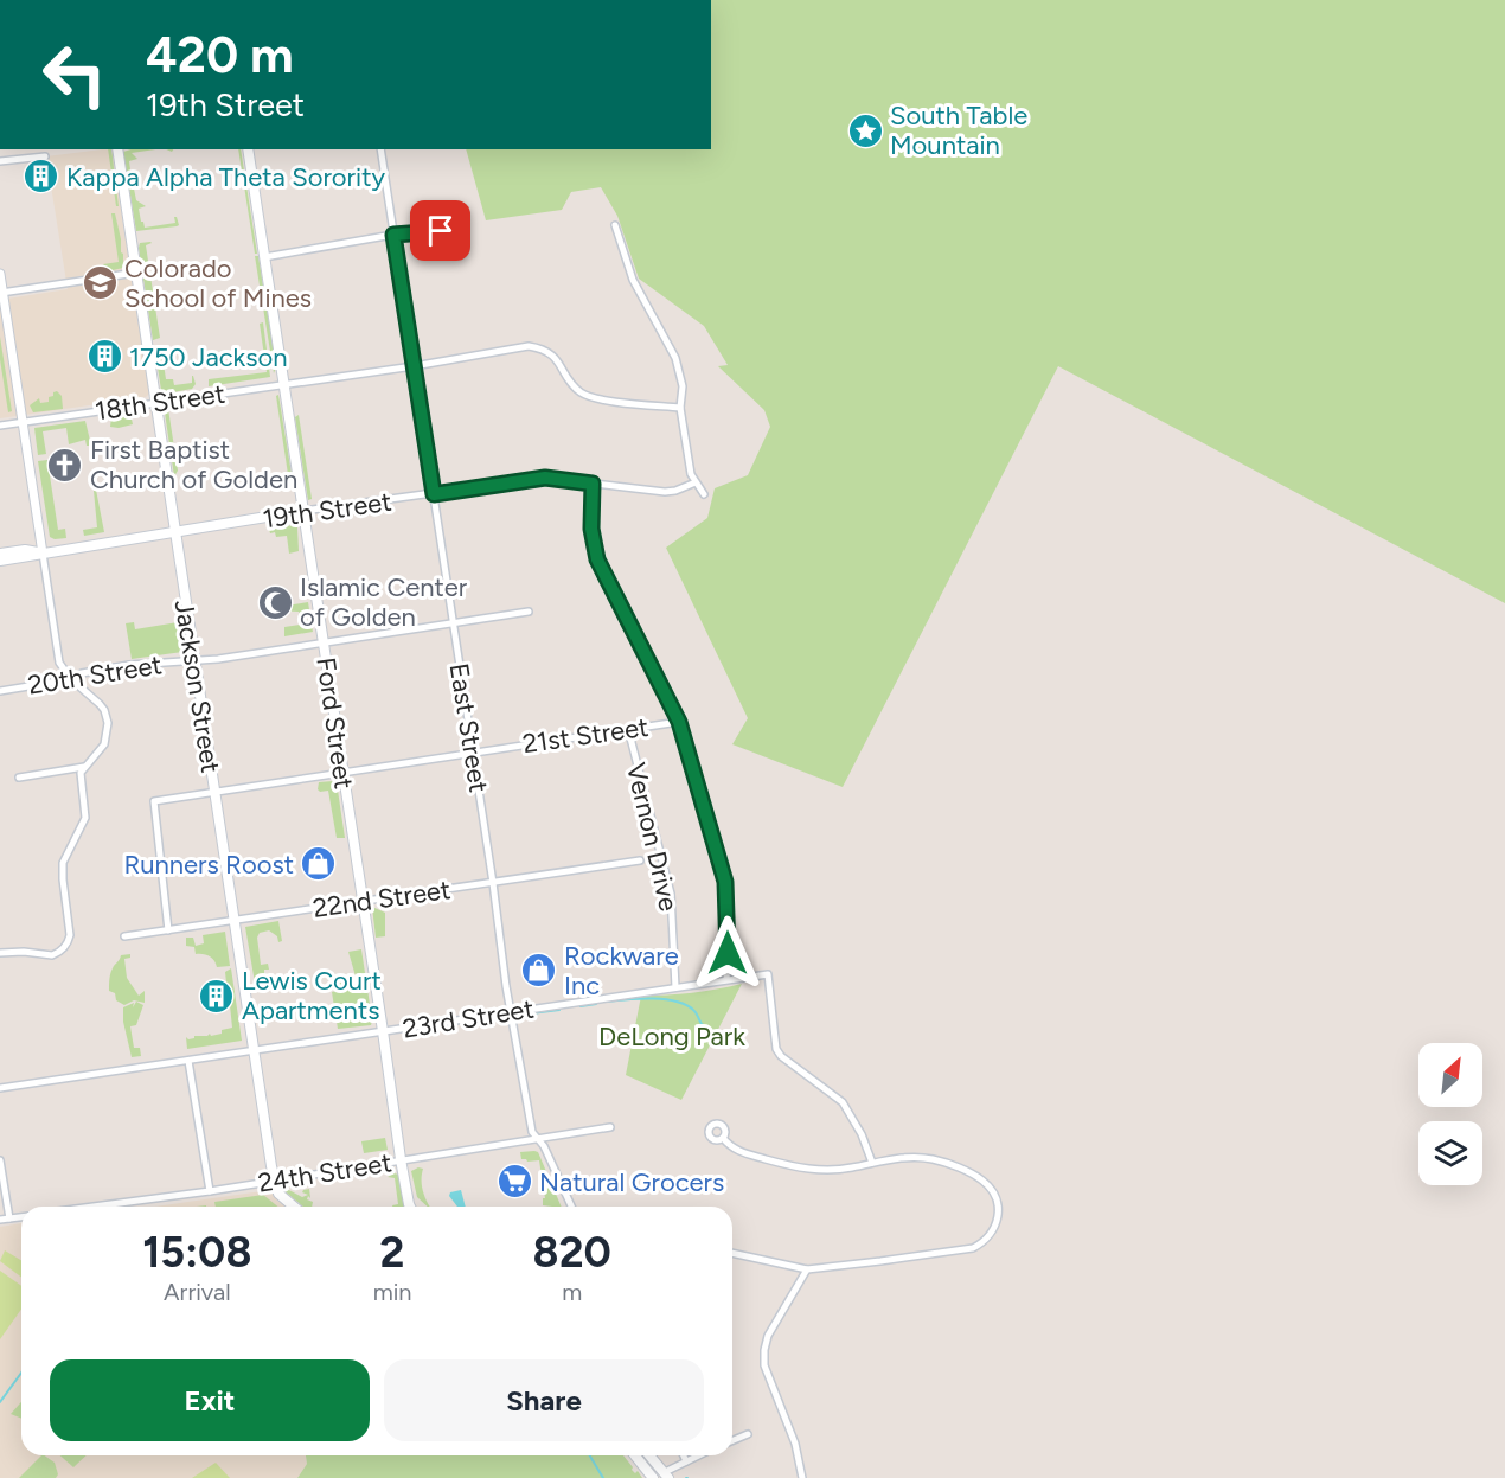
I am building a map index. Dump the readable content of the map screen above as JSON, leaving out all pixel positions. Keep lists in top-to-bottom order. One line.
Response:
{"streets":{"main road":["19th Street","Jackson Street","Ford Street"],"street":["18th Street","20th Street","East Street","21st Street","Vernon Drive","22nd Street","23rd Street","24th Street"]},"crossings":[["18th Street","Jackson Street"],["18th Street","Ford Street"],["18th Street","East Street"],["19th Street","Jackson Street"],["19th Street","Ford Street"],["19th Street","East Street"],["20th Street","Jackson Street"],["20th Street","Ford Street"],["20th Street","East Street"],["Jackson Street","21st Street"],["Jackson Street","22nd Street"],["Jackson Street","23rd Street"],["Jackson Street","24th Street"],["Ford Street","21st Street"],["Ford Street","22nd Street"],["Ford Street","23rd Street"],["Ford Street","24th Street"],["East Street","21st Street"],["East Street","22nd Street"],["East Street","23rd Street"],["East Street","24th Street"],["21st Street","Vernon Drive"],["21st Street","22nd Street"],["Vernon Drive","23rd Street"]],"parks":["DeLong Park"],"places":{"place":["South Table Mountain"],"building":["Kappa Alpha Theta Sorority","1750 Jackson","Lewis Court Apartments"],"school or university":["Colorado School of Mines"],"church":["First Baptist Church of Golden"],"mosque":["Islamic Center of Golden"],"shop":["Runners Roost","Rockware Inc"],"supermarket":["Natural Grocers"]},"north":"top right","page":{"turn":["420 m","19th Street"],"eta":["15:08","Arrival","2","min","820","m"],"buttons":["Exit","Share"]}}
